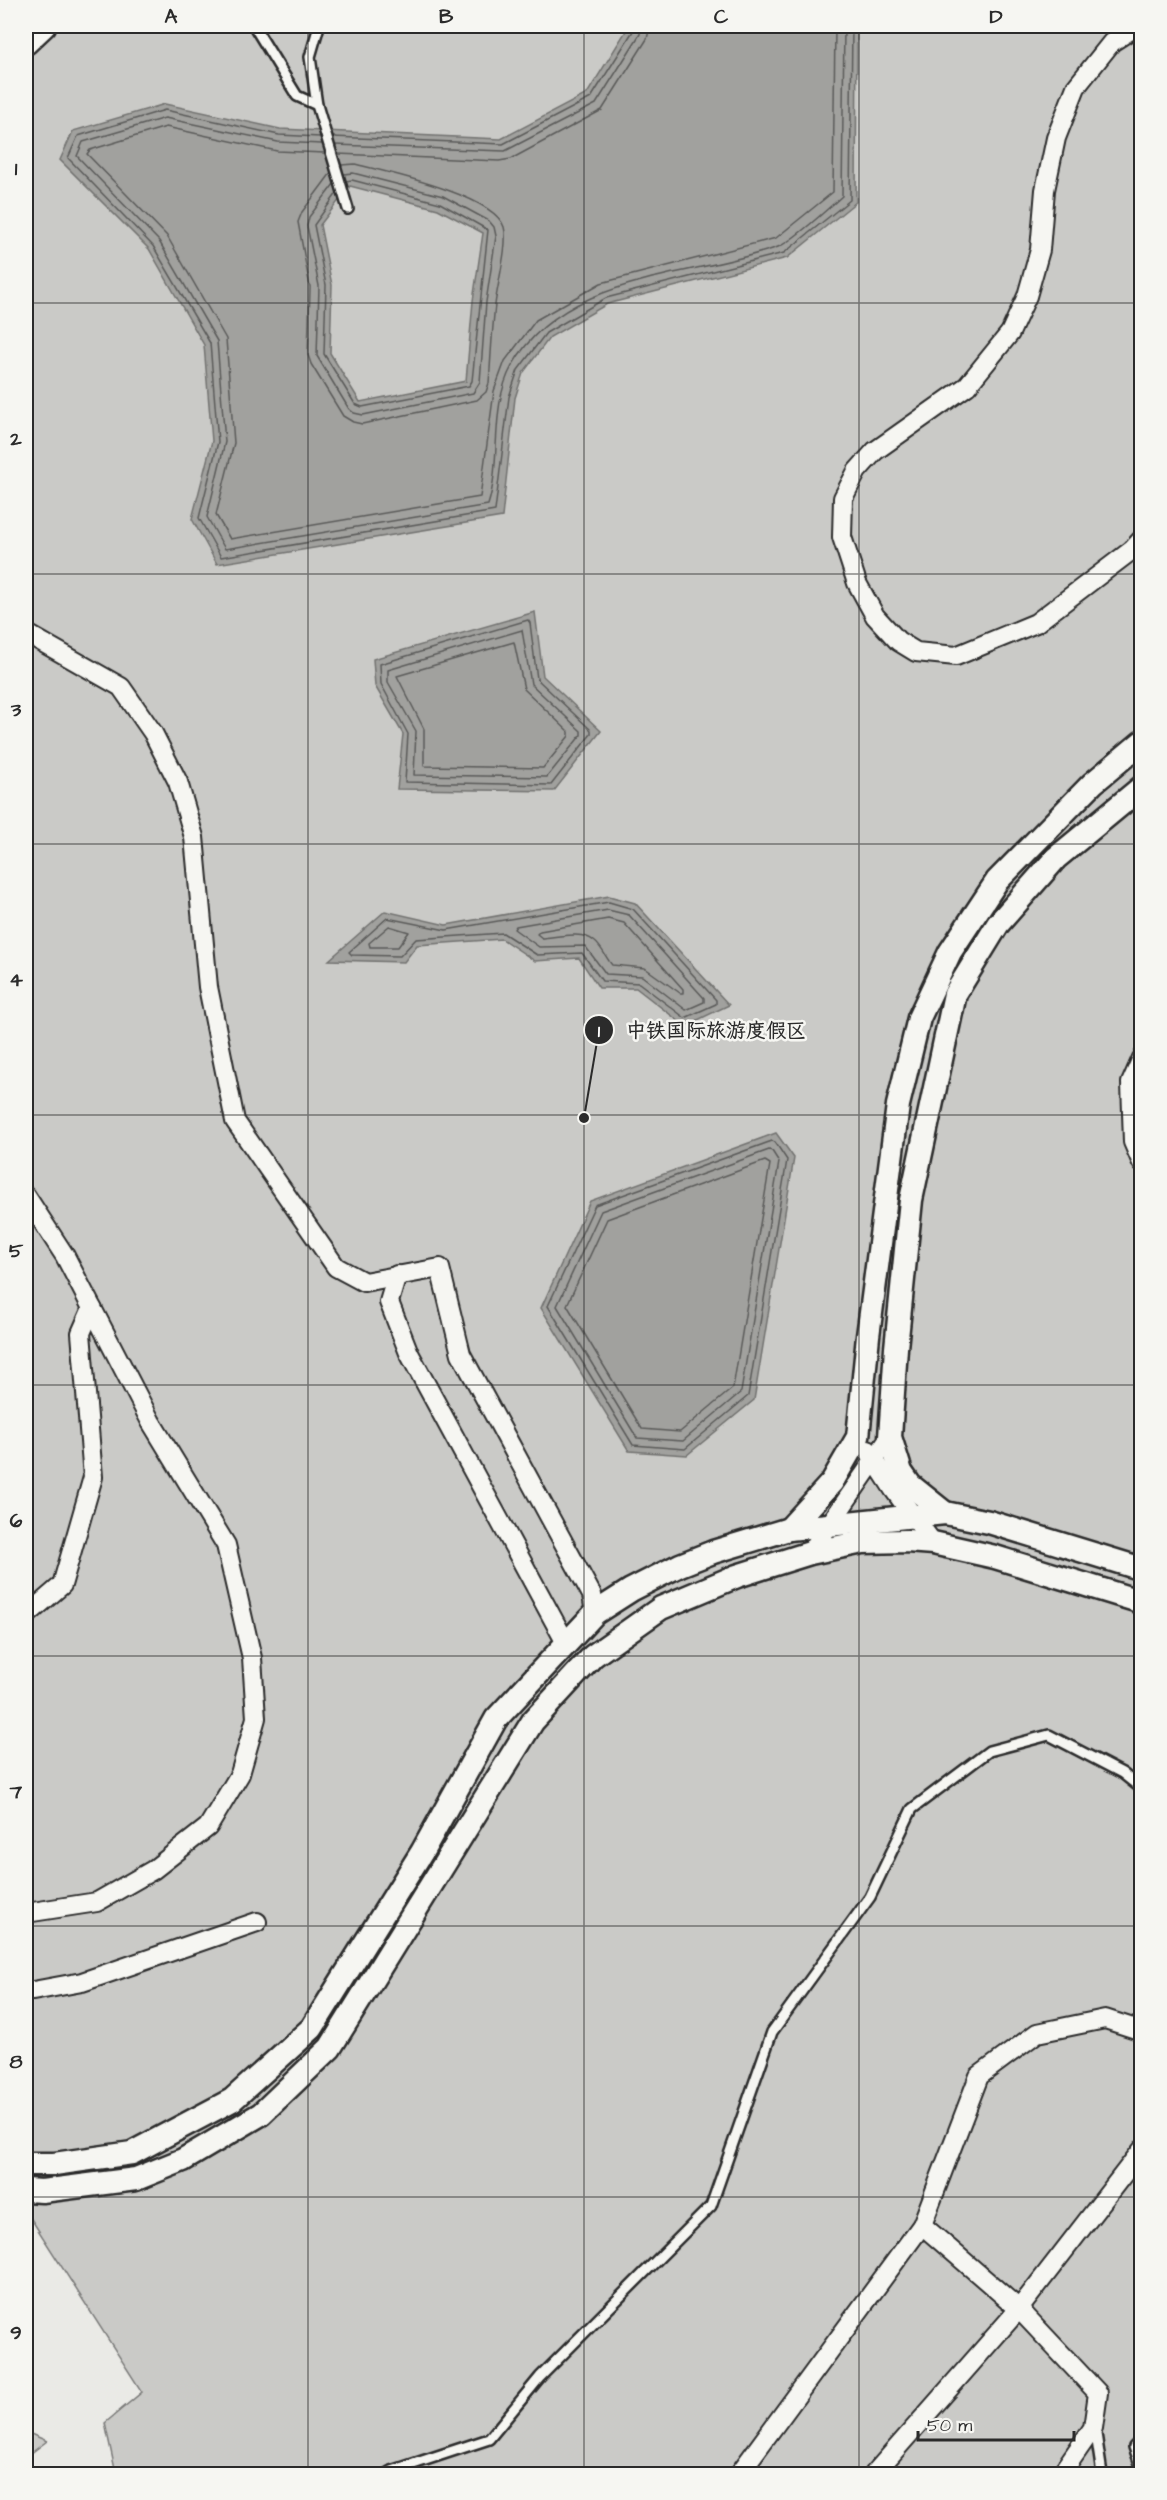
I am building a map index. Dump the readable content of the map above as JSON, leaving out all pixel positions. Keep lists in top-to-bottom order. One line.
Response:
{"places":["中铁国际旅游度假区"],"scale_bar":"50 m","grid":{"columns":["A","B","C","D"],"rows":["1","2","3","4","5","6","7","8","9"]}}
